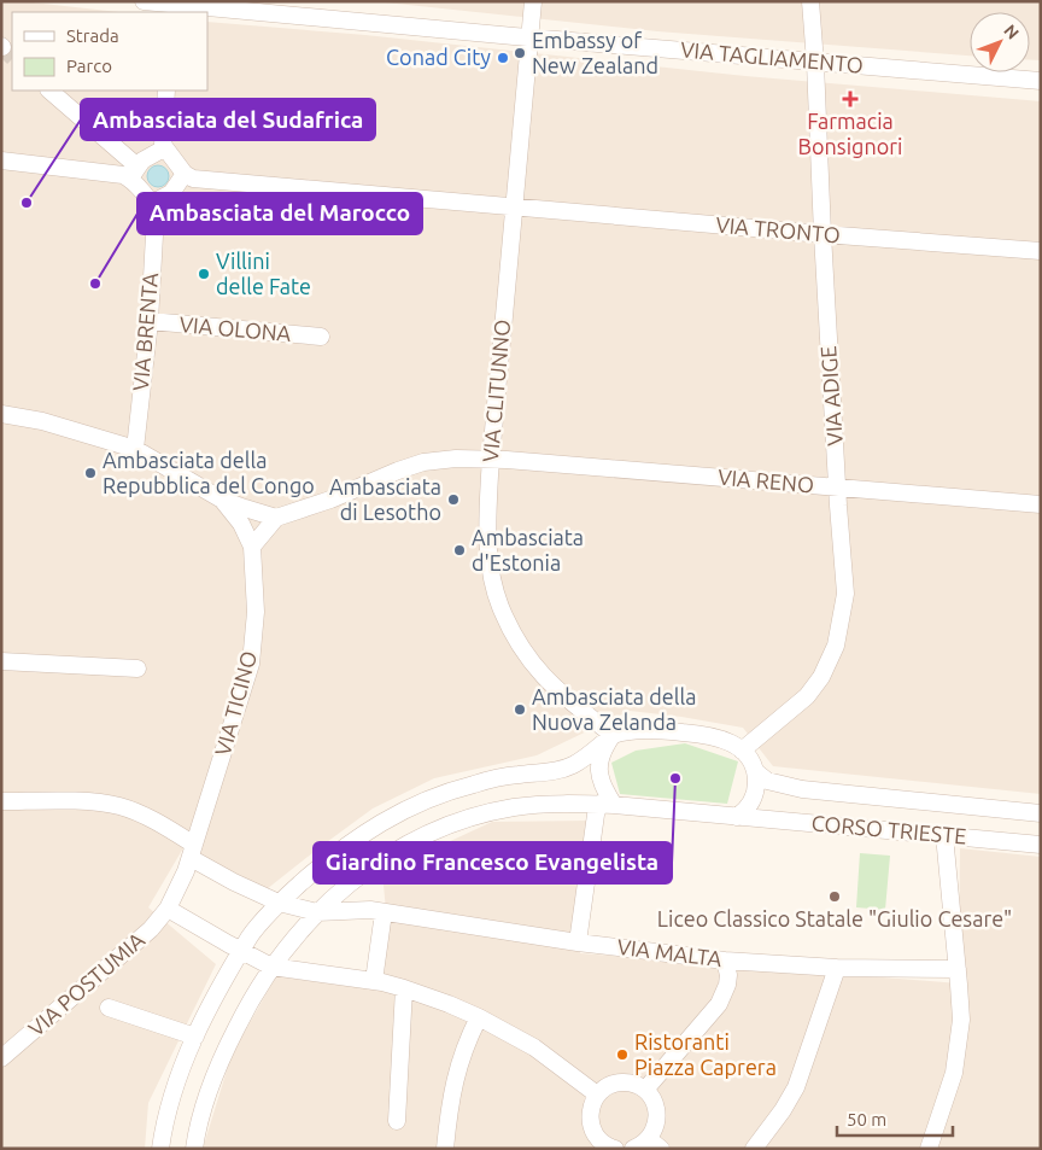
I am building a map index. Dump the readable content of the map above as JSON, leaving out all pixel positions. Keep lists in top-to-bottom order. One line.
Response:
{"streets":{"street":["VIA TAGLIAMENTO","VIA TRONTO","VIA OLONA","VIA BRENTA","VIA CLITUNNO","VIA ADIGE","VIA RENO","VIA TICINO","CORSO TRIESTE","VIA MALTA","VIA POSTUMIA"]},"crossings":[["VIA TAGLIAMENTO","VIA CLITUNNO"],["VIA TAGLIAMENTO","VIA ADIGE"],["VIA TRONTO","VIA CLITUNNO"],["VIA TRONTO","VIA ADIGE"],["VIA OLONA","VIA BRENTA"],["VIA CLITUNNO","VIA RENO"],["VIA ADIGE","VIA RENO"],["VIA TICINO","VIA MALTA"],["VIA TICINO","VIA POSTUMIA"]],"places":{"other":["Embassy of New Zealand","Conad City","Ambasciata del Sudafrica","Villini delle Fate","Ambasciata del Marocco","Ambasciata della Repubblica del Congo","Ambasciata di Lesotho","Ambasciata d'Estonia","Ambasciata della Nuova Zelanda","Giardino Francesco Evangelista","Liceo Classico Statale \"Giulio Cesare\"","Ristoranti Piazza Caprera"],"health":["Farmacia Bonsignori"]},"legend":["Strada","Parco"],"scale_bar":"50 m","north":"top right"}
